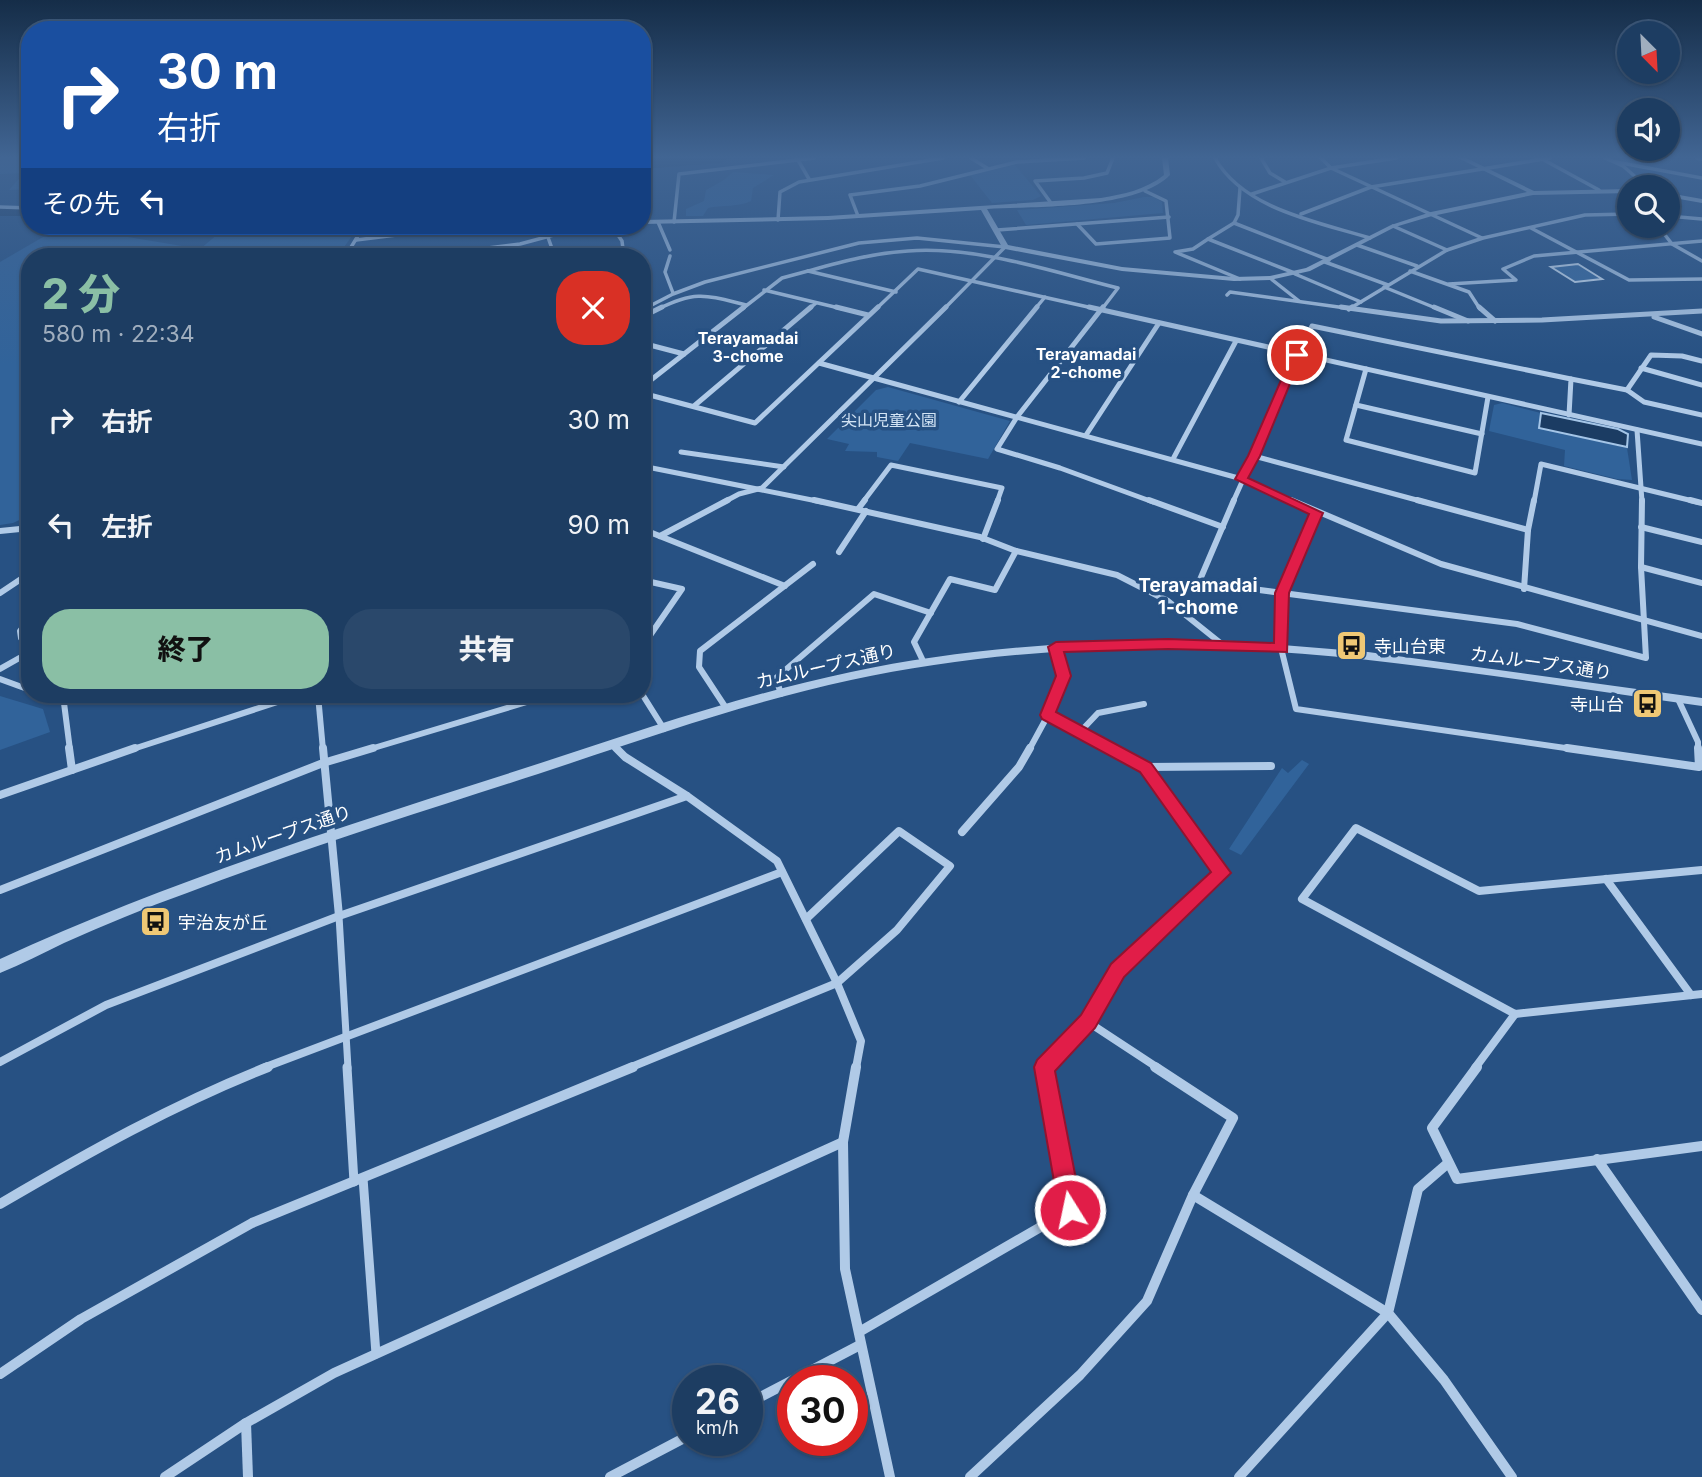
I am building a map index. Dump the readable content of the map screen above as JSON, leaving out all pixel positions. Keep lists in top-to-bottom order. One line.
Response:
{"streets":{"street":["カムループス通り"]},"districts":["Terayamadai 3-chome","Terayamadai 2-chome","Terayamadai 1-chome"],"parks":["尖山児童公園"],"places":{"bus stop":["寺山台東","寺山台","宇治友が丘"]},"north":"bottom right","page":{"turn":["30 m","右折"],"then":"その先","heading":["2 分","580 m · 22:34"],"list":[{"name":"右折","value":"30 m"},{"name":"左折","value":"90 m"}],"buttons":["終了","共有"],"speed":"26 km/h","limit":"30"}}
